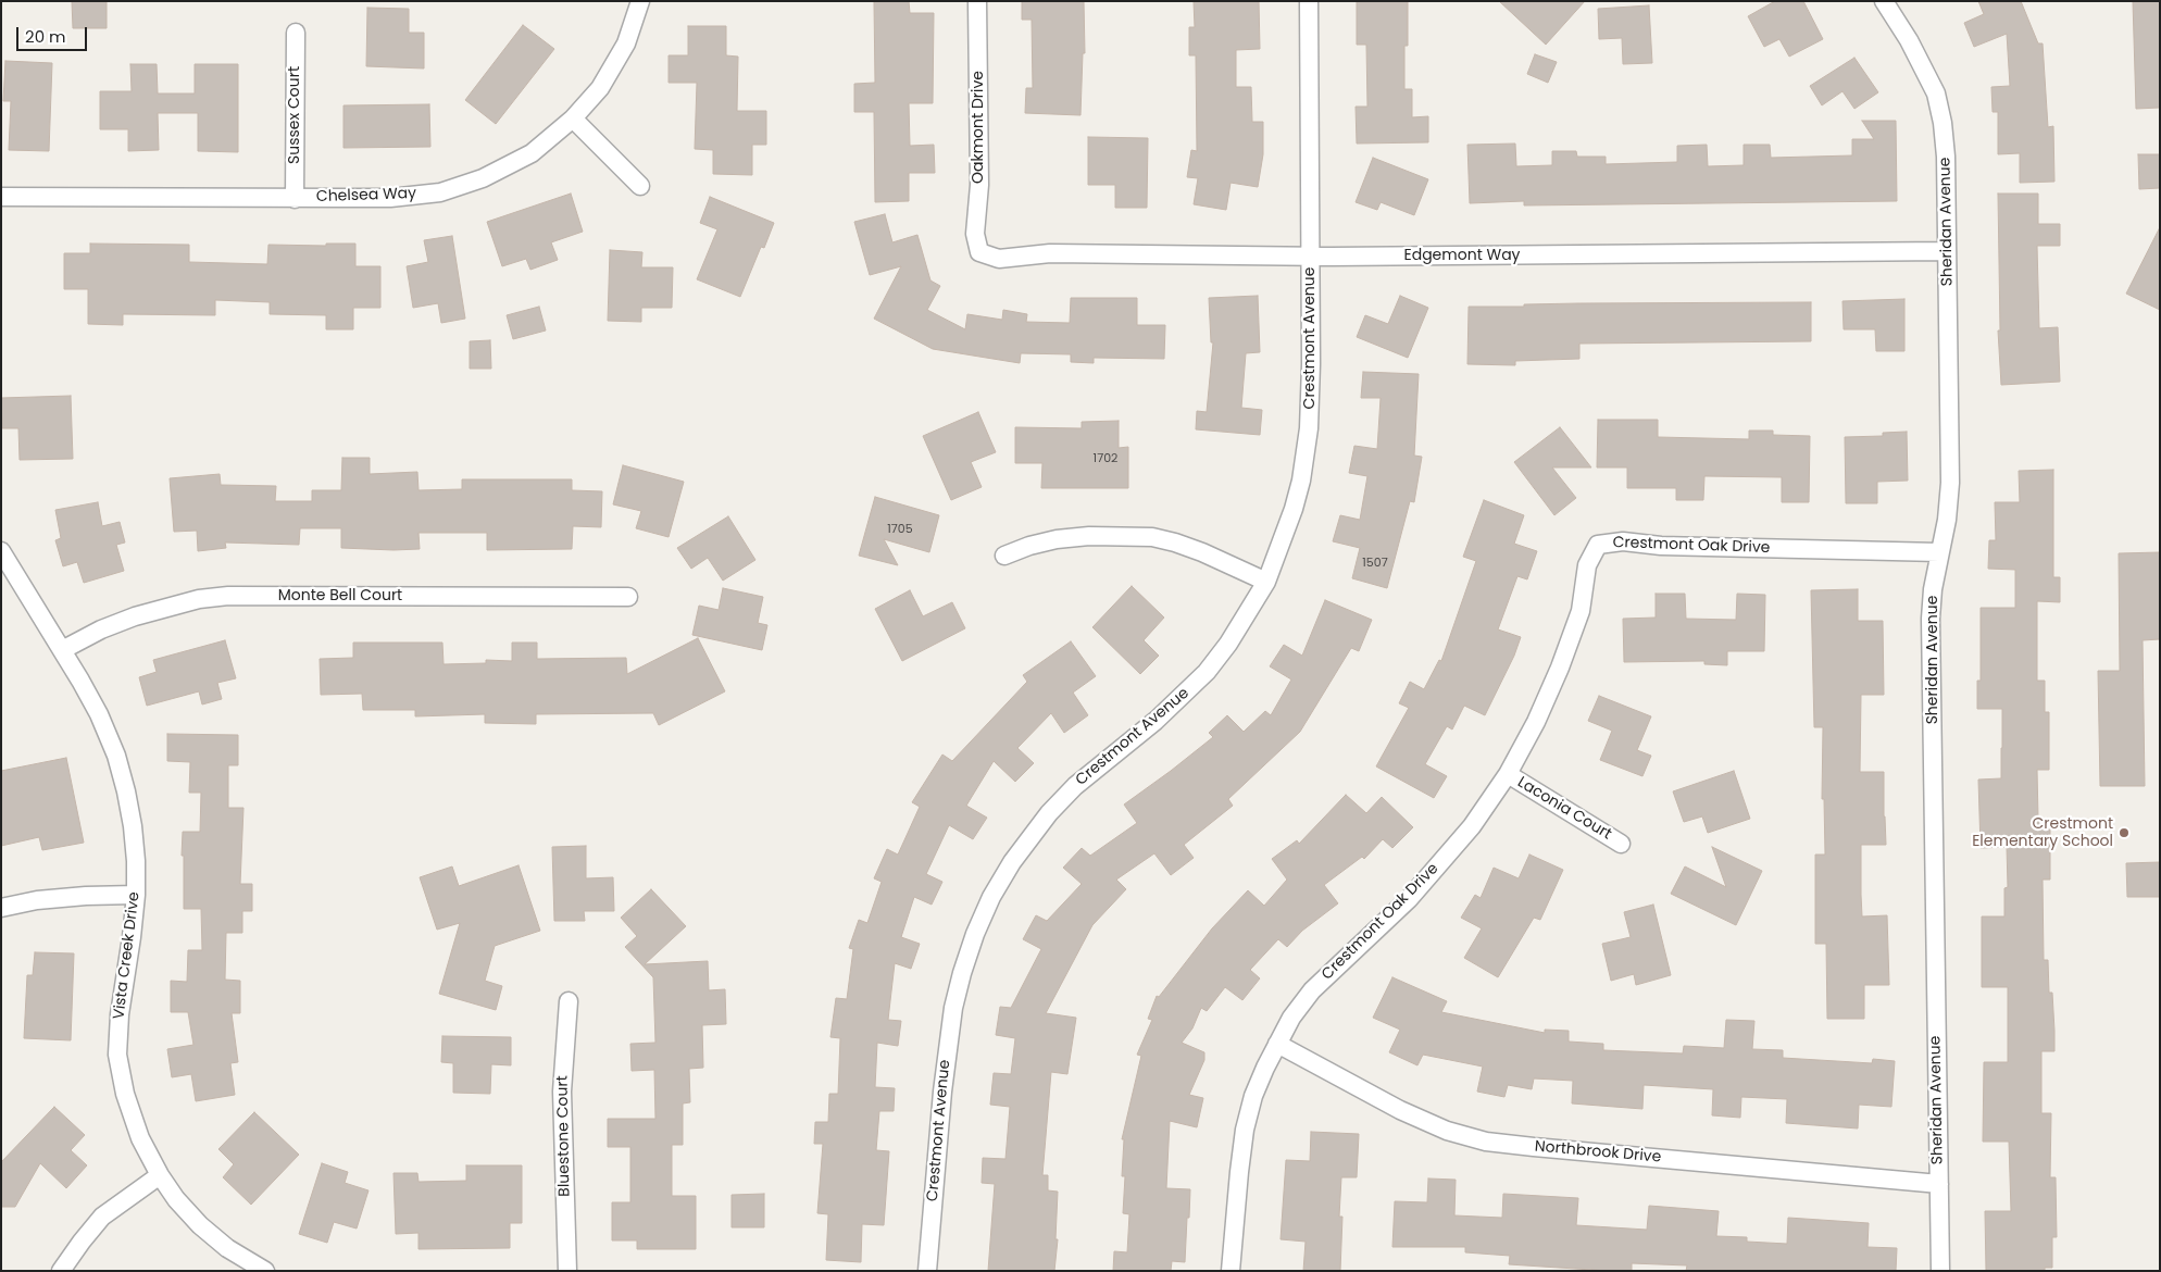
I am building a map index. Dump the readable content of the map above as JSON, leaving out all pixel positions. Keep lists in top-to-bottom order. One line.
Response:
{"streets":{"street":["Sussex Court","Oakmont Drive","Chelsea Way","Sheridan Avenue","Edgemont Way","Crestmont Avenue","Crestmont Oak Drive","Monte Bell Court","Laconia Court","Vista Creek Drive","Bluestone Court","Northbrook Drive"]},"crossings":[["Sussex Court","Chelsea Way"],["Oakmont Drive","Edgemont Way"],["Sheridan Avenue","Edgemont Way"],["Sheridan Avenue","Crestmont Oak Drive"],["Sheridan Avenue","Northbrook Drive"],["Edgemont Way","Crestmont Avenue"],["Crestmont Oak Drive","Laconia Court"],["Crestmont Oak Drive","Northbrook Drive"],["Monte Bell Court","Vista Creek Drive"]],"places":["Crestmont Elementary School"],"house_numbers":["1702","1705","1507"],"scale_bar":"20 m"}
